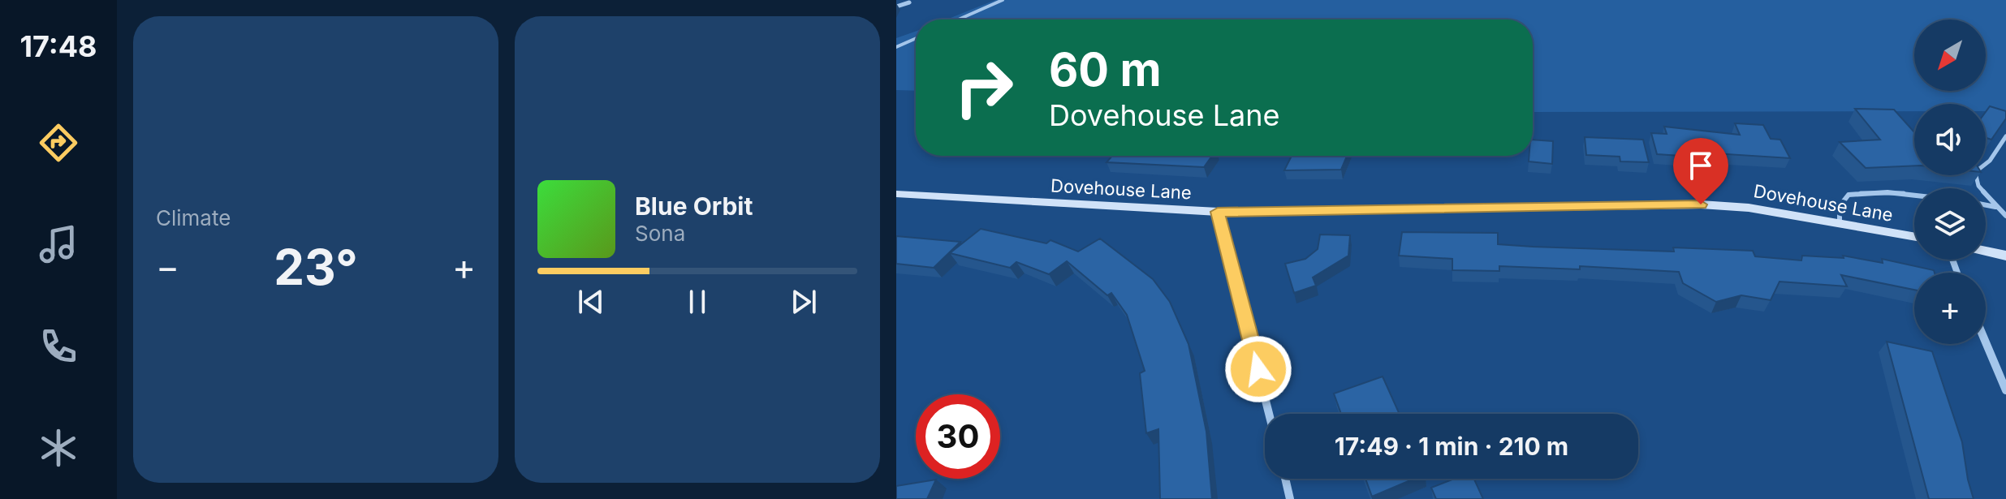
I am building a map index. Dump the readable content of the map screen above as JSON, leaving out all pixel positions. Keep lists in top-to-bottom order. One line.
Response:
{"streets":{"street":["Dovehouse Lane"]},"north":"bottom left","page":{"tabs":"17:48","tile":"Climate","map_buttons":"+","turn":["60 m","Dovehouse Lane"],"song":["Blue Orbit","Sona"],"heat":["−","23°","+"],"limit":"30","trip":"17:49 · 1 min · 210 m"}}
